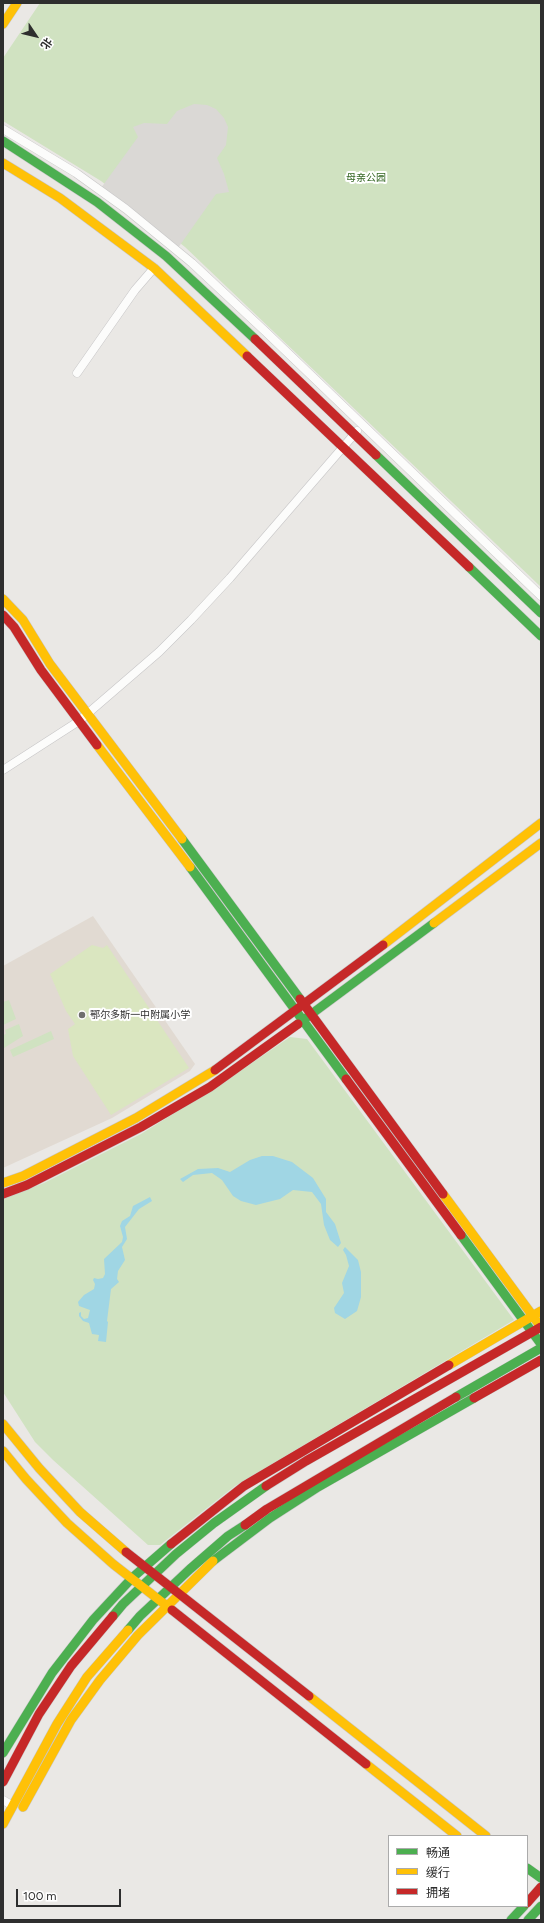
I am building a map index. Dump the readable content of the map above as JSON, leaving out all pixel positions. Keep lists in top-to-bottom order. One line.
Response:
{"parks":["母亲公园"],"places":["鄂尔多斯一中附属小学"],"legend":["畅通","缓行","拥堵"],"scale_bar":"100 m","north":"bottom right"}
